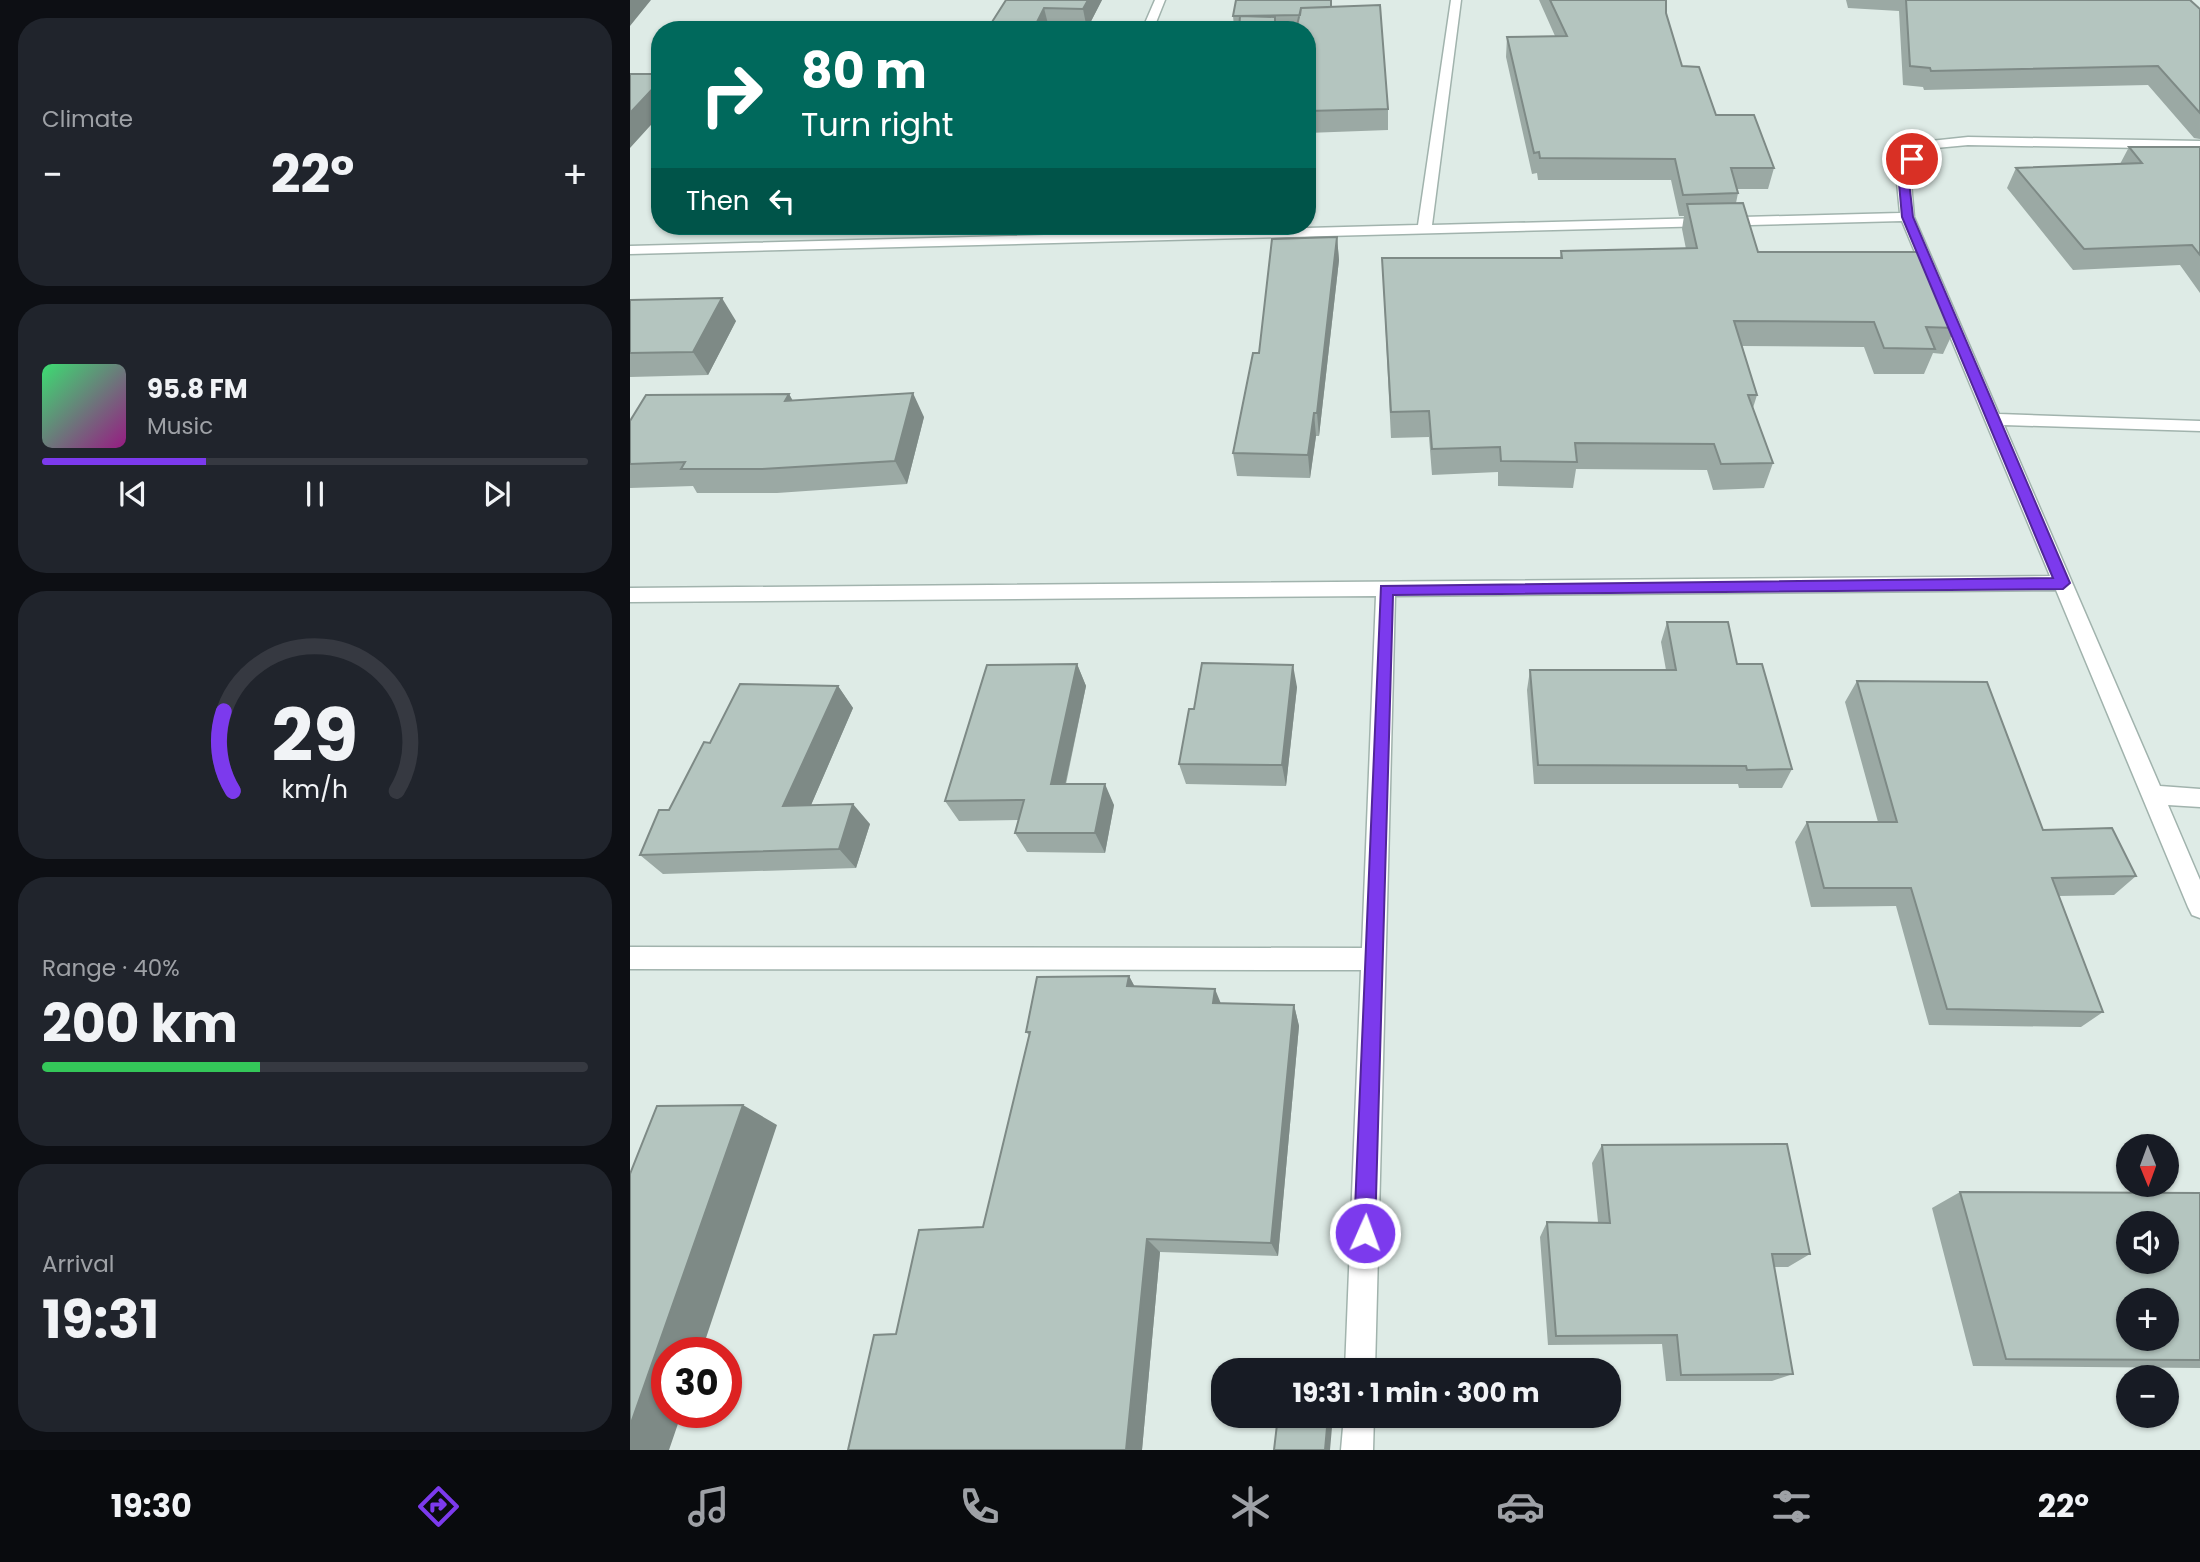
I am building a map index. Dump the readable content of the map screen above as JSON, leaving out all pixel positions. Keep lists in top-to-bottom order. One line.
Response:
{"north":"bottom","page":{"tile":["Climate",["Range · 40%","200 km"],["Arrival","19:31"]],"turn":["80 m","Turn right"],"heat":["−","22°","+"],"then":"Then","song":["95.8 FM","Music"],"map_buttons":["+","−"],"limit":"30","trip":"19:31 · 1 min · 300 m","tabs":["19:30","22°"],"gauge":["29","km/h"]}}
